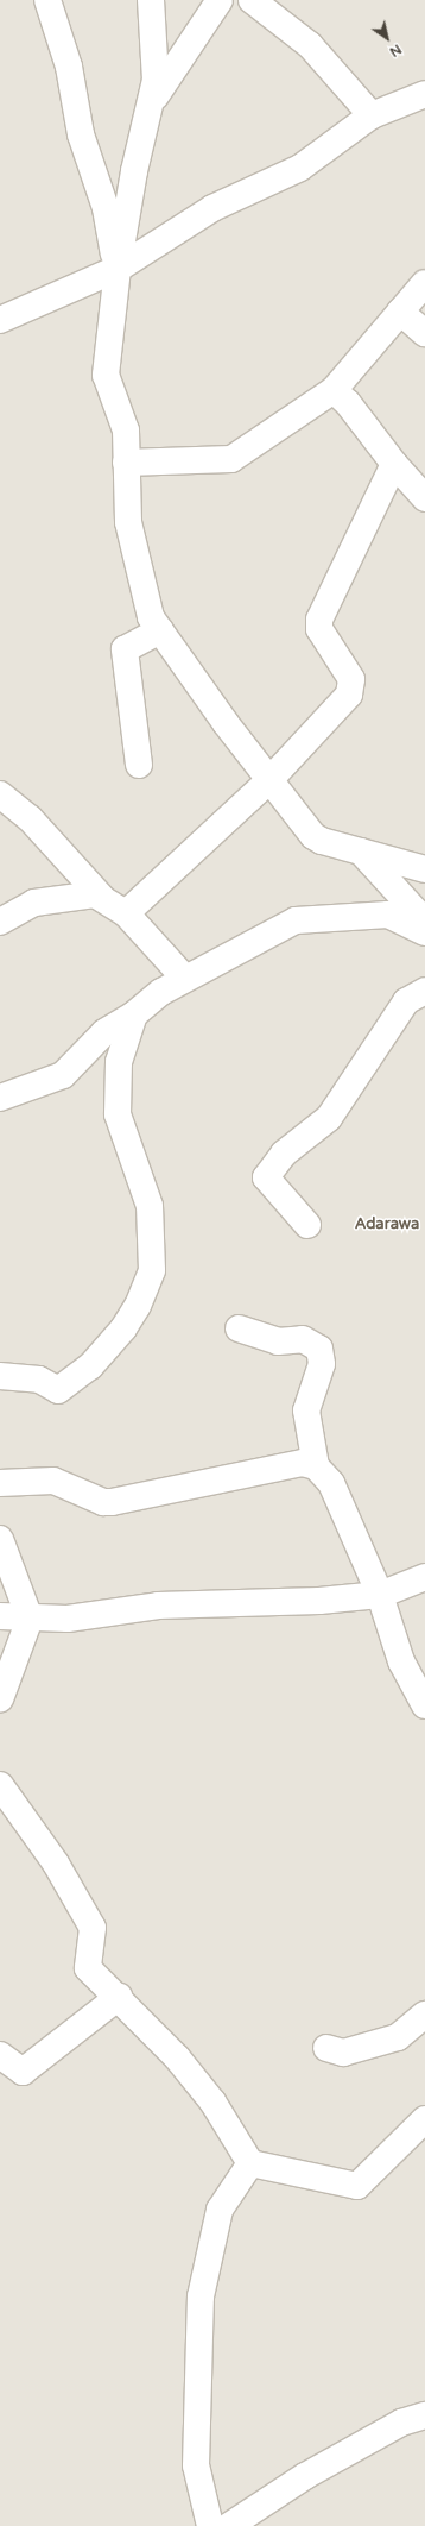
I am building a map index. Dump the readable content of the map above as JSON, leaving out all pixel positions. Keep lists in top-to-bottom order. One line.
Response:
{"districts":["Adarawa"],"north":"bottom right"}
